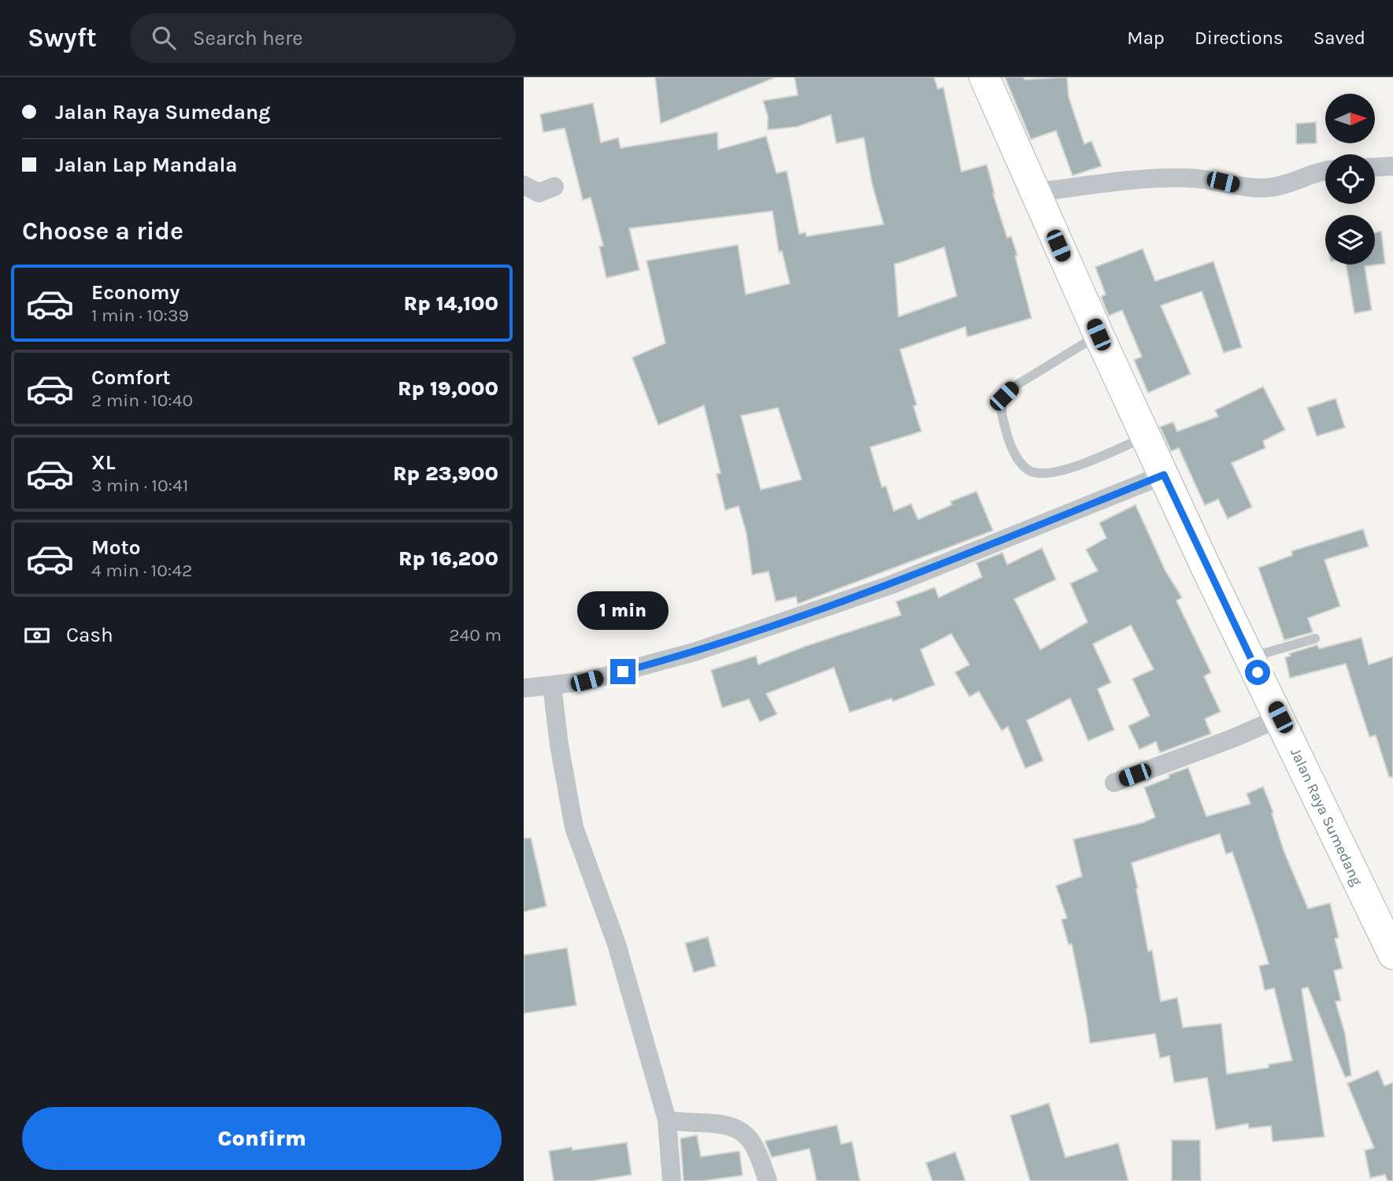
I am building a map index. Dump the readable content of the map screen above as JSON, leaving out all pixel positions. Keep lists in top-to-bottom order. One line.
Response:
{"streets":{"highway":["Jalan Raya Sumedang"]},"north":"right","page":{"header":"Swyft","search":"Search here","nav":["Map","Directions","Saved"],"banner":["Jalan Raya Sumedang","Jalan Lap Mandala"],"heading":"Choose a ride","list":[{"name":"Economy","note":"1 min · 10:39","value":"Rp 14,100"},{"name":"Comfort","note":"2 min · 10:40","value":"Rp 19,000"},{"name":"XL","note":"3 min · 10:41","value":"Rp 23,900"},{"name":"Moto","note":"4 min · 10:42","value":"Rp 16,200"}],"bubble":"1 min","pay":["Cash","240 m"],"buttons":"Confirm"}}
